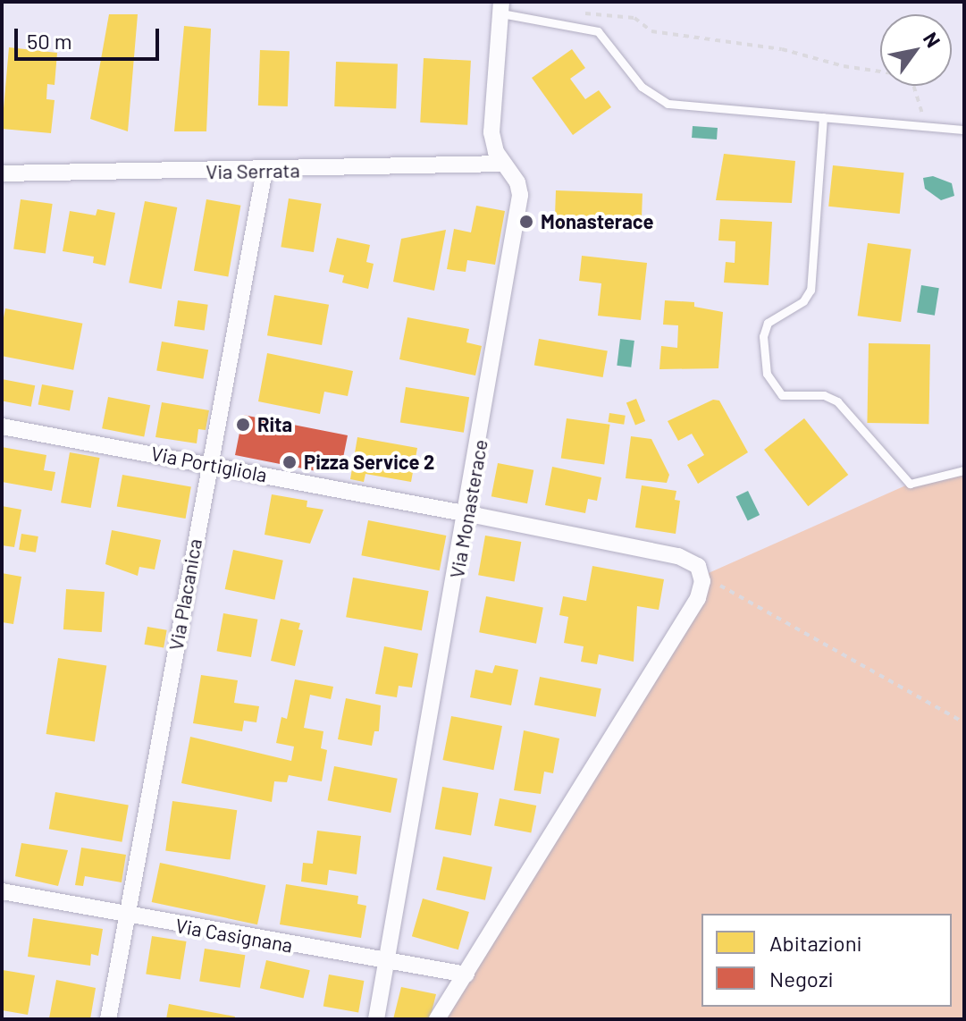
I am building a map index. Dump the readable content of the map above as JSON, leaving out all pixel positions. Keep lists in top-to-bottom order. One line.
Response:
{"streets":{"street":["Via Serrata","Via Portigliola","Via Monasterace","Via Placanica","Via Casignana"]},"crossings":[["Via Serrata","Via Monasterace"],["Via Serrata","Via Placanica"],["Via Portigliola","Via Monasterace"],["Via Portigliola","Via Placanica"],["Via Monasterace","Via Casignana"],["Via Placanica","Via Casignana"]],"places":["Monasterace","Rita","Pizza Service 2"],"legend":["Abitazioni","Negozi"],"scale_bar":"50 m","north":"top right"}
